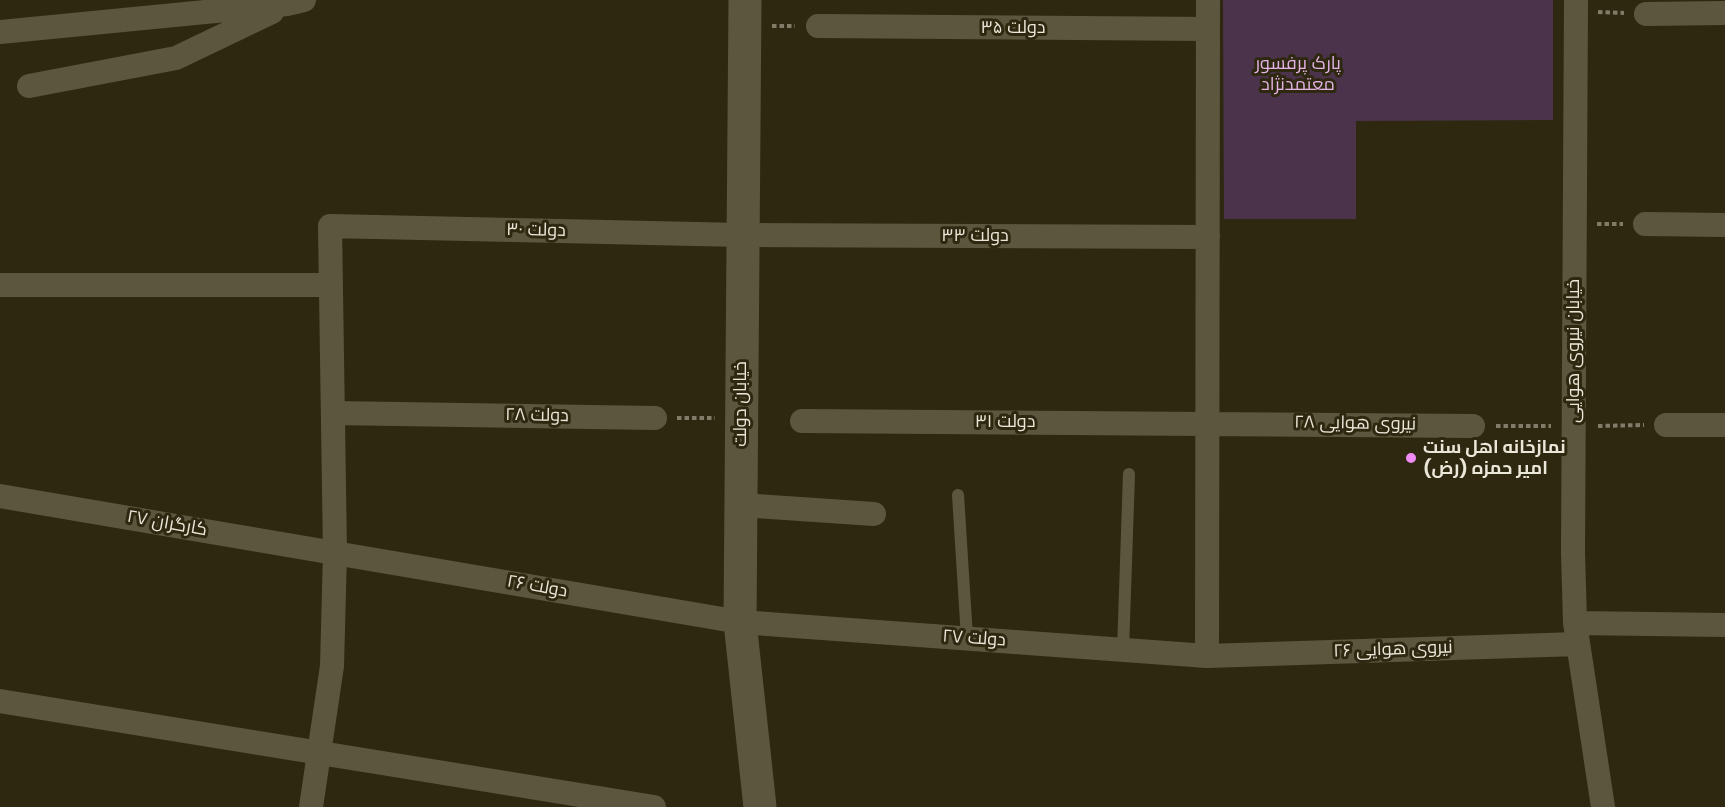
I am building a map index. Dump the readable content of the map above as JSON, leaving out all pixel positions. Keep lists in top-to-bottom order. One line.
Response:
{"streets":{"street":["دولت ۳۵","دولت ۳۰","دولت ۳۳","خیابان نیروی هوایی","خیابان دولت","دولت ۲۸","دولت ۳۱","نیروی هوایی ۲۸","کارگران ۲۷","دولت ۲۶","دولت ۲۷","نیروی هوایی ۲۶"]},"crossings":[["دولت ۳۰","دولت ۳۳"],["دولت ۳۰","خیابان دولت"],["دولت ۳۳","خیابان دولت"],["خیابان نیروی هوایی","نیروی هوایی ۲۶"],["خیابان دولت","دولت ۲۶"],["خیابان دولت","دولت ۲۷"],["دولت ۳۱","نیروی هوایی ۲۸"],["کارگران ۲۷","دولت ۲۶"],["دولت ۲۶","دولت ۲۷"],["دولت ۲۷","نیروی هوایی ۲۶"]],"parks":["پارک پرفسور معتمدنژاد"],"places":["نمازخانه اهل سنت امیر حمزه (رض)"]}
